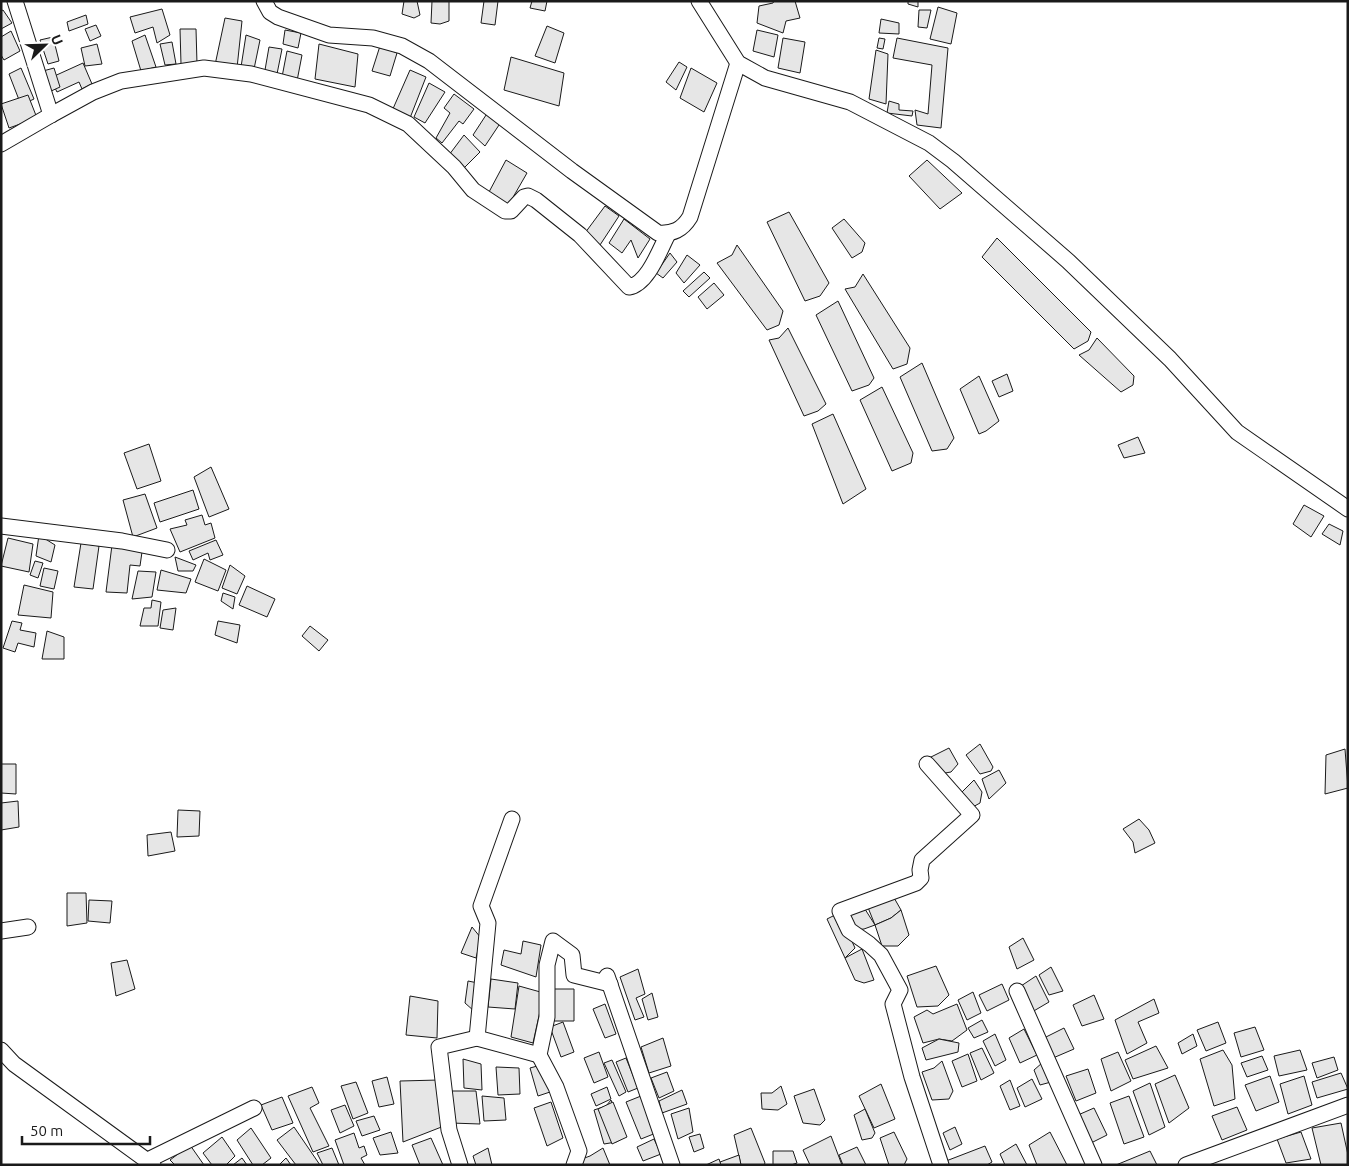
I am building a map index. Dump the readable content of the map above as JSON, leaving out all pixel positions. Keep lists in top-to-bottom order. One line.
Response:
{"scale_bar":"50 m","north":"top right"}
